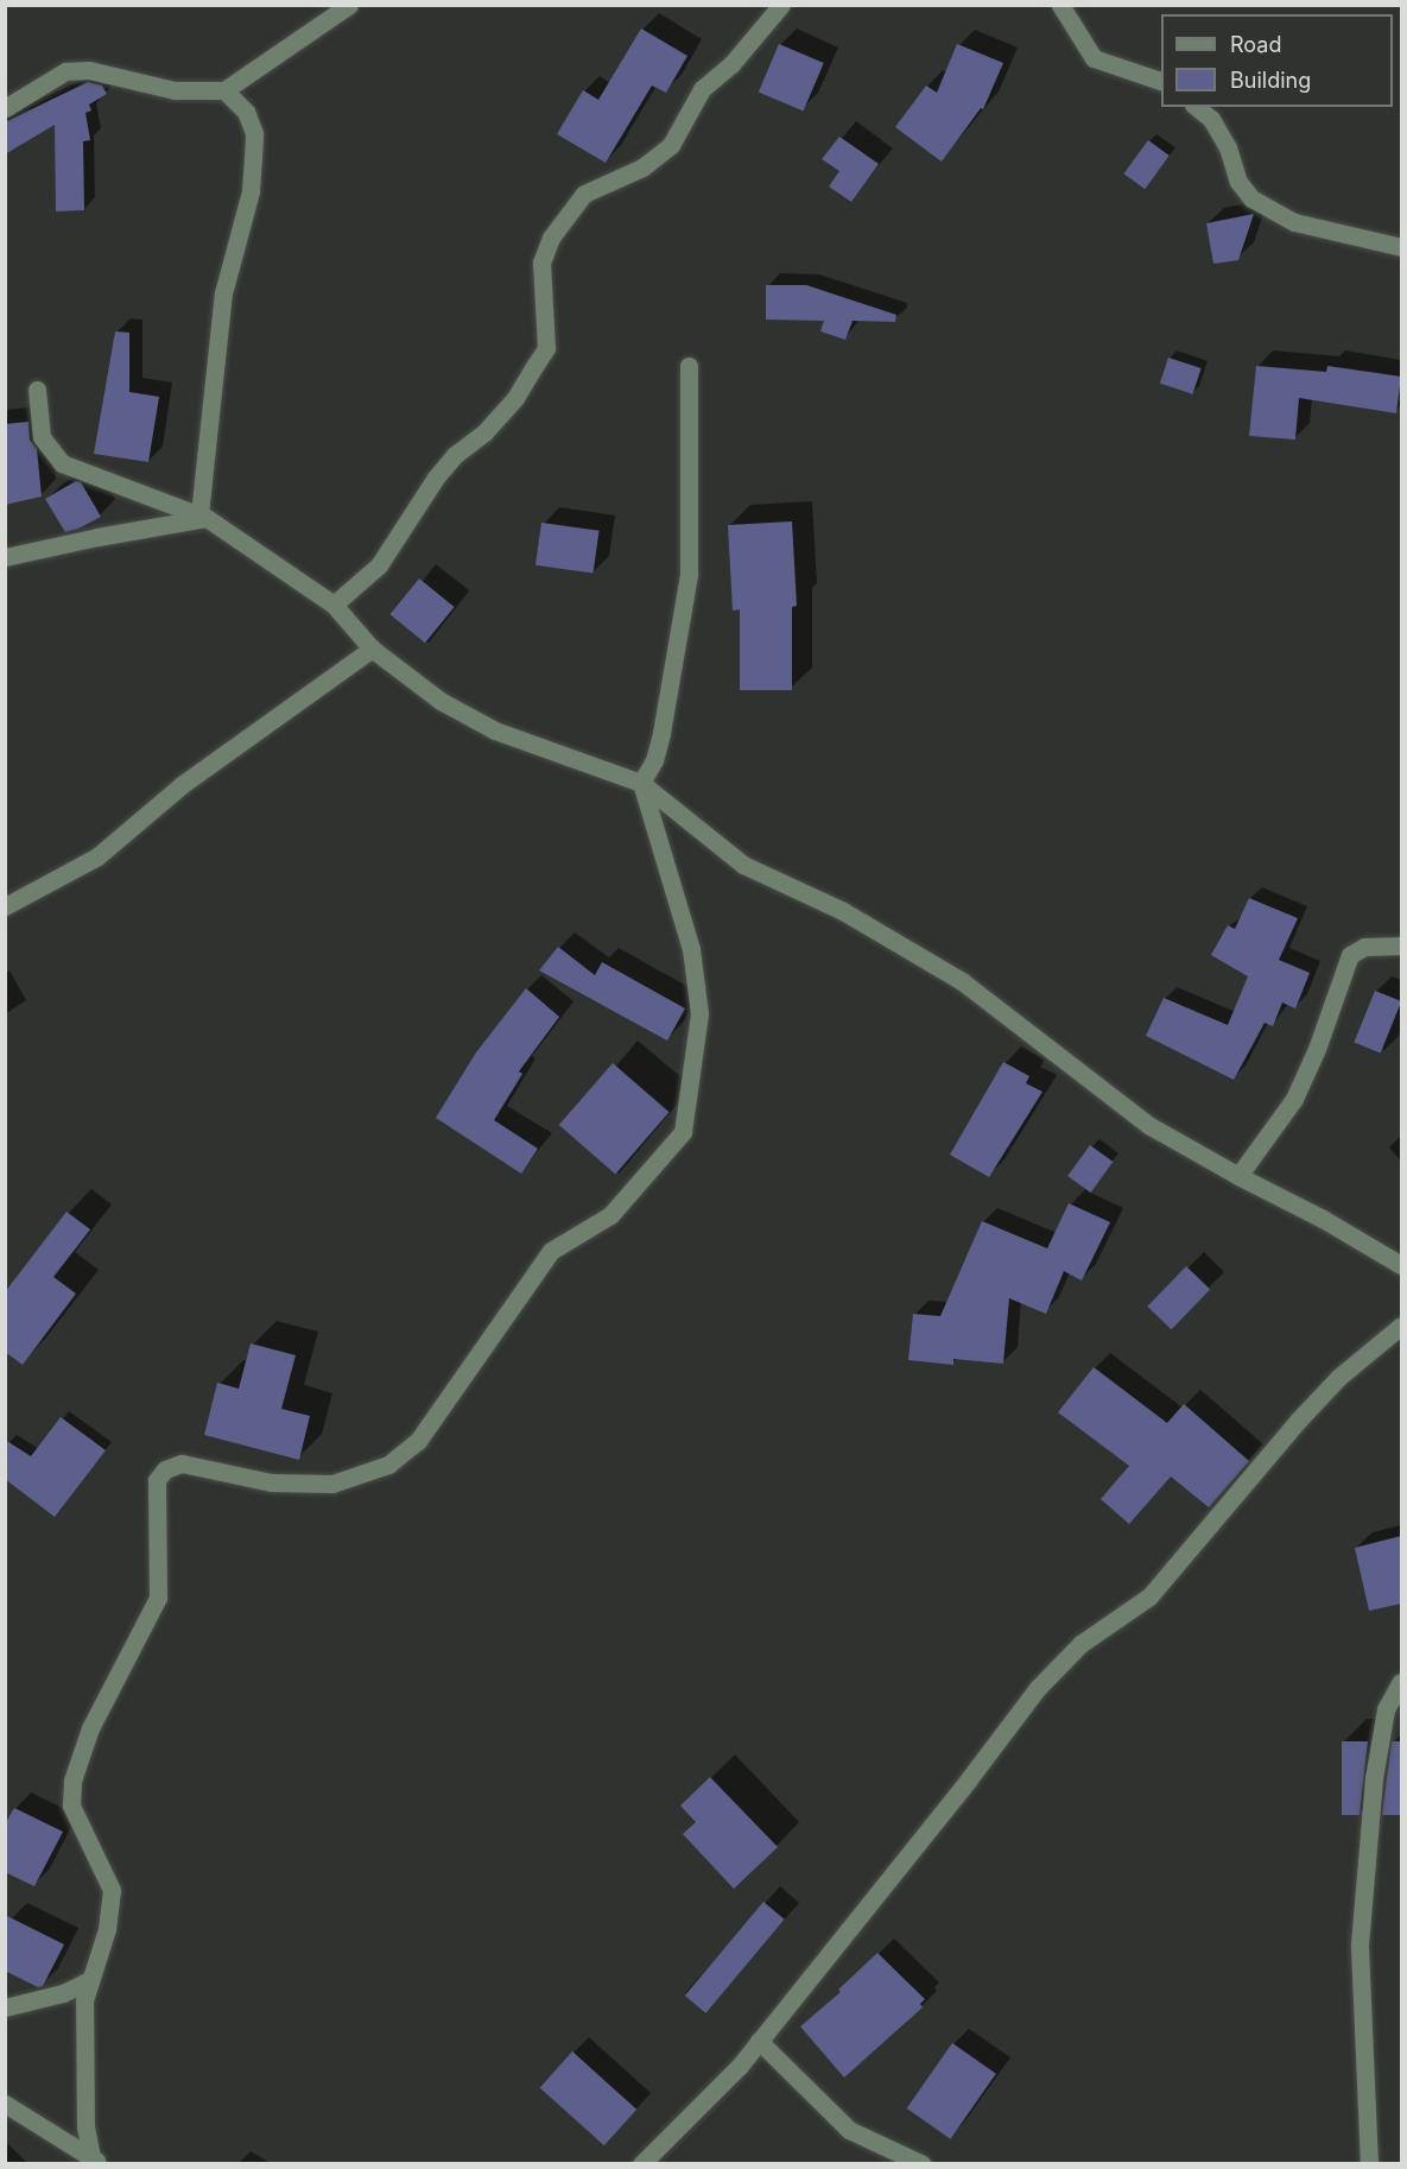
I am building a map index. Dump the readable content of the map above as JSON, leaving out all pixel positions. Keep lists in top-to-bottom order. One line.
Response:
{"legend":["Road","Building"]}
